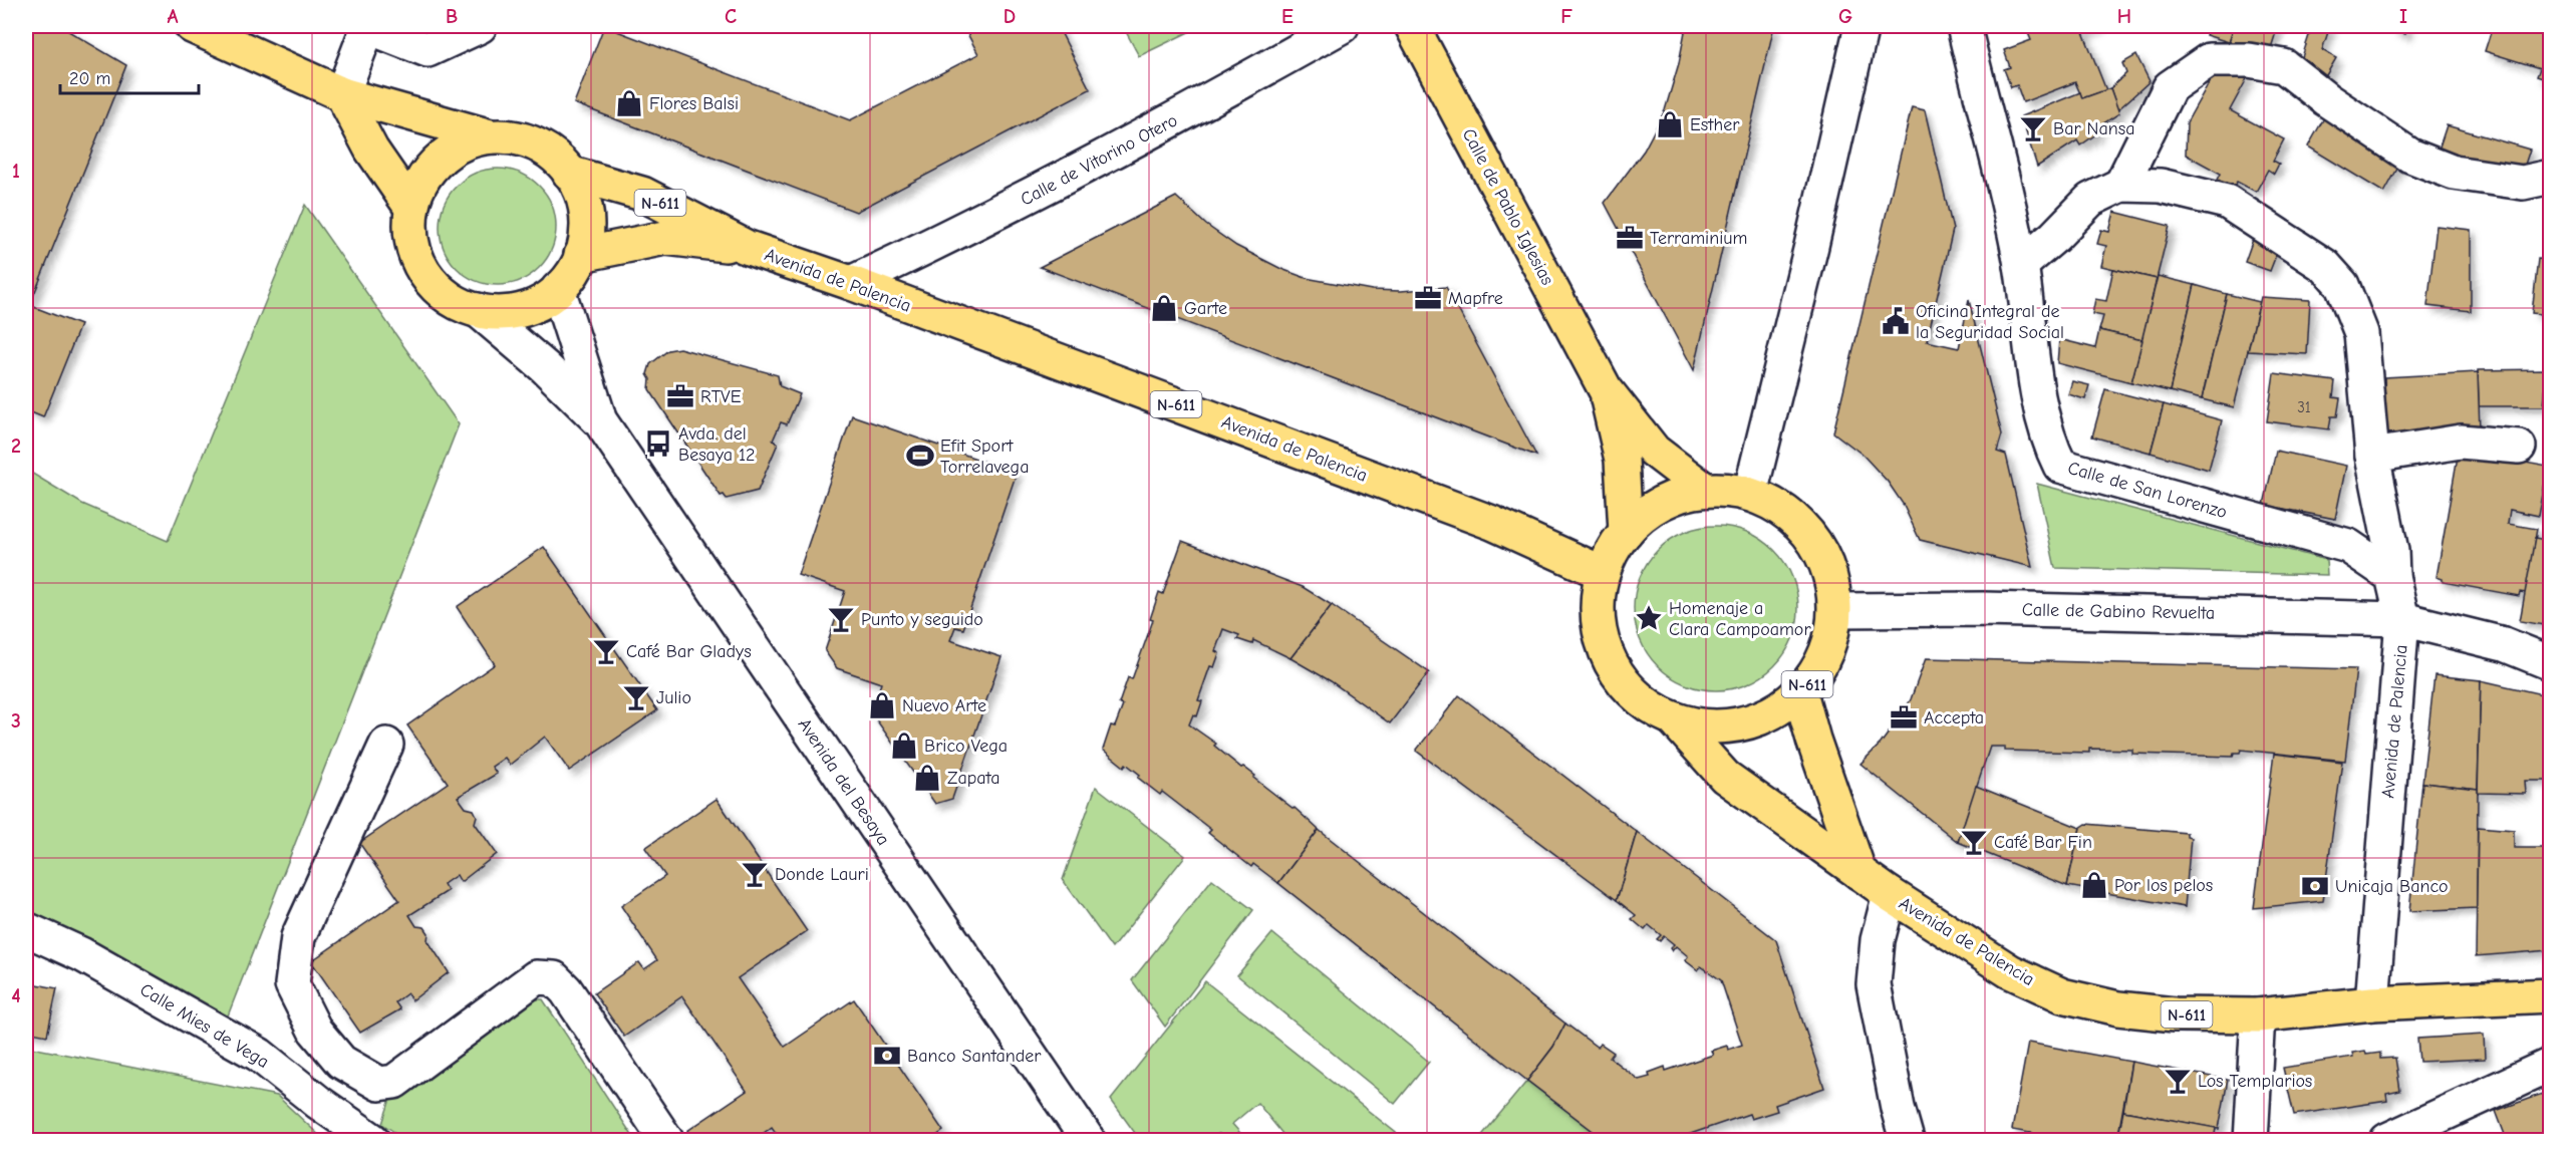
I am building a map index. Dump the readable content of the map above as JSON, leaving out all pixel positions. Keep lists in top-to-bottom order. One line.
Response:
{"streets":{"main road":["N-611","Calle de Pablo Iglesias","Avenida de Palencia"],"street":["Calle de Vitorino Otero","Calle de San Lorenzo","Calle de Gabino Revuelta","Avenida del Besaya","Calle Mies de Vega"]},"crossings":[["Calle de Vitorino Otero","Avenida de Palencia"],["N-611","Calle de Pablo Iglesias"],["N-611","Avenida de Palencia"],["N-611","Calle de Gabino Revuelta"],["Avenida de Palencia","Calle de Gabino Revuelta"],["Avenida de Palencia","Avenida del Besaya"]],"places":{"shop":["Flores Balsi","Esther","Garte","Nuevo Arte","Brico Vega","Zapata","Por los pelos"],"bar":["Bar Nansa","Punto y seguido","Café Bar Gladys","Julio","Café Bar Fin","Donde Lauri","Los Templarios"],"office":["Terraminium","Mapfre","RTVE","Accepta"],"public building":["Oficina Integral de la Seguridad Social"],"bus stop":["Avda. del Besaya 12"],"sports":["Efit Sport Torrelavega"],"place":["Homenaje a Clara Campoamor"],"bank":["Unicaja Banco","Banco Santander"]},"house_numbers":["31"],"scale_bar":"20 m","grid":{"columns":["A","B","C","D","E","F","G","H","I"],"rows":["1","2","3","4"]}}
